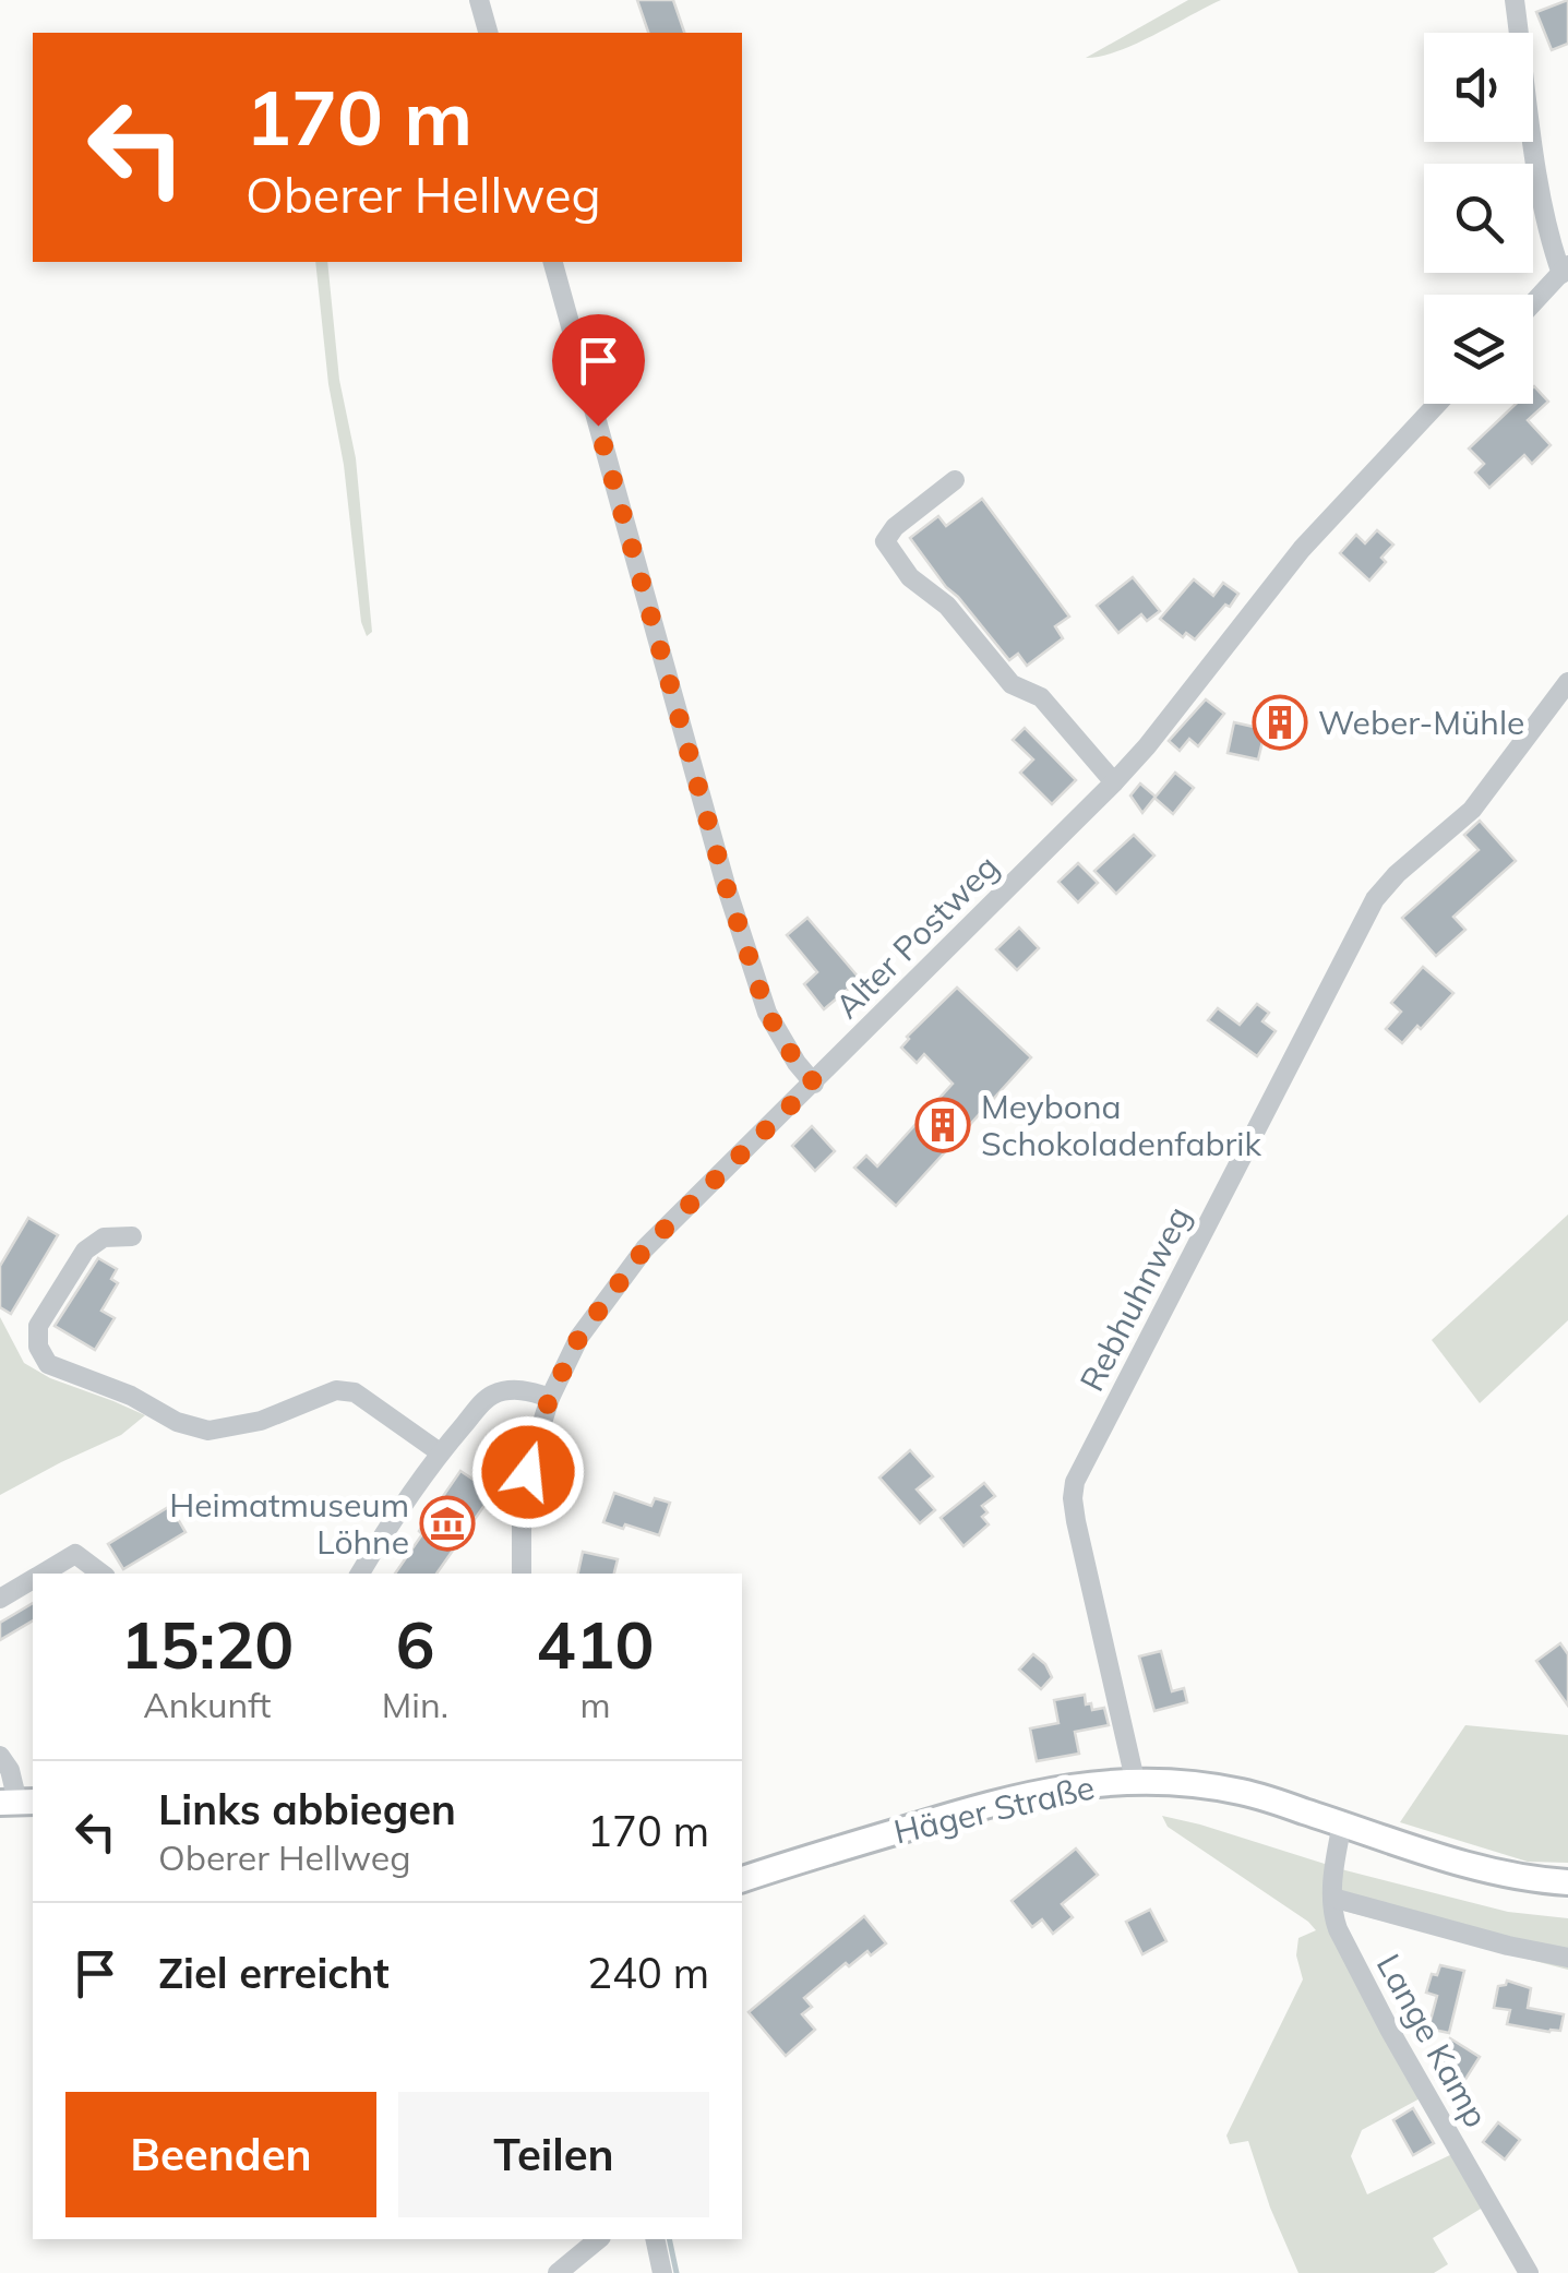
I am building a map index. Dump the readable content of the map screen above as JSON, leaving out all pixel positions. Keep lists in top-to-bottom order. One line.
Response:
{"streets":{"main road":["Häger Straße"],"street":["Alter Postweg","Rebhuhnweg","Lange Kamp"]},"crossings":[["Rebhuhnweg","Häger Straße"],["Häger Straße","Lange Kamp"]],"places":{"building":["Weber-Mühle","Meybona Schokoladenfabrik"],"museum":["Heimatmuseum Löhne"]},"page":{"turn":["170 m","Oberer Hellweg"],"eta":["15:20","Ankunft","6","Min.","410","m"],"list":[{"name":"Links abbiegen","note":"Oberer Hellweg","value":"170 m"},{"name":"Ziel erreicht","value":"240 m"}],"buttons":["Beenden","Teilen"]}}
